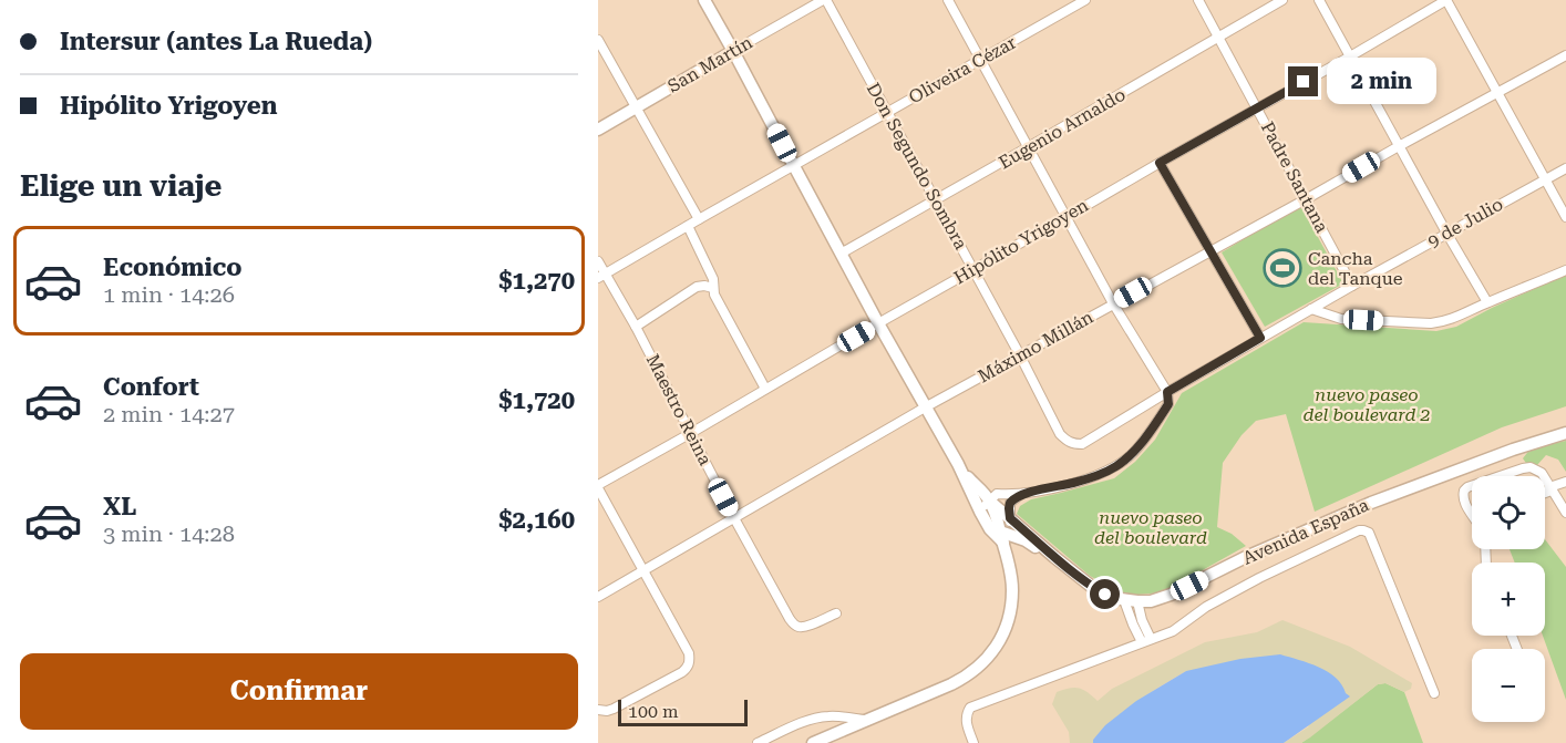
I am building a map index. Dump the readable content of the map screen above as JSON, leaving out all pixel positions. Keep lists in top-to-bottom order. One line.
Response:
{"streets":{"main road":["San Martín","Avenida España"],"street":["Oliveira Cézar","Eugenio Arnaldo","Don Segundo Sombra","Padre Santana","9 de Julio","Hipólito Yrigoyen","Máximo Millán","Maestro Reina"]},"crossings":[["San Martín","Don Segundo Sombra"],["Oliveira Cézar","Don Segundo Sombra"],["Oliveira Cézar","Maestro Reina"],["Eugenio Arnaldo","Don Segundo Sombra"],["Eugenio Arnaldo","Padre Santana"],["Don Segundo Sombra","9 de Julio"],["Don Segundo Sombra","Hipólito Yrigoyen"],["Don Segundo Sombra","Máximo Millán"],["Padre Santana","9 de Julio"],["Padre Santana","Hipólito Yrigoyen"],["Padre Santana","Máximo Millán"],["Hipólito Yrigoyen","Maestro Reina"],["Máximo Millán","Maestro Reina"]],"parks":["nuevo paseo del boulevard 2","nuevo paseo del boulevard"],"places":{"sports":["Cancha del Tanque"]},"scale_bar":"100 m","page":{"banner":["Intersur (antes La Rueda)","Hipólito Yrigoyen"],"bubble":"2 min","heading":"Elige un viaje","list":[{"name":"Económico","note":"1 min · 14:26","value":"$1,270"},{"name":"Confort","note":"2 min · 14:27","value":"$1,720"},{"name":"XL","note":"3 min · 14:28","value":"$2,160"}],"map_buttons":["+","−"],"buttons":"Confirmar","scale":"100 m"}}
